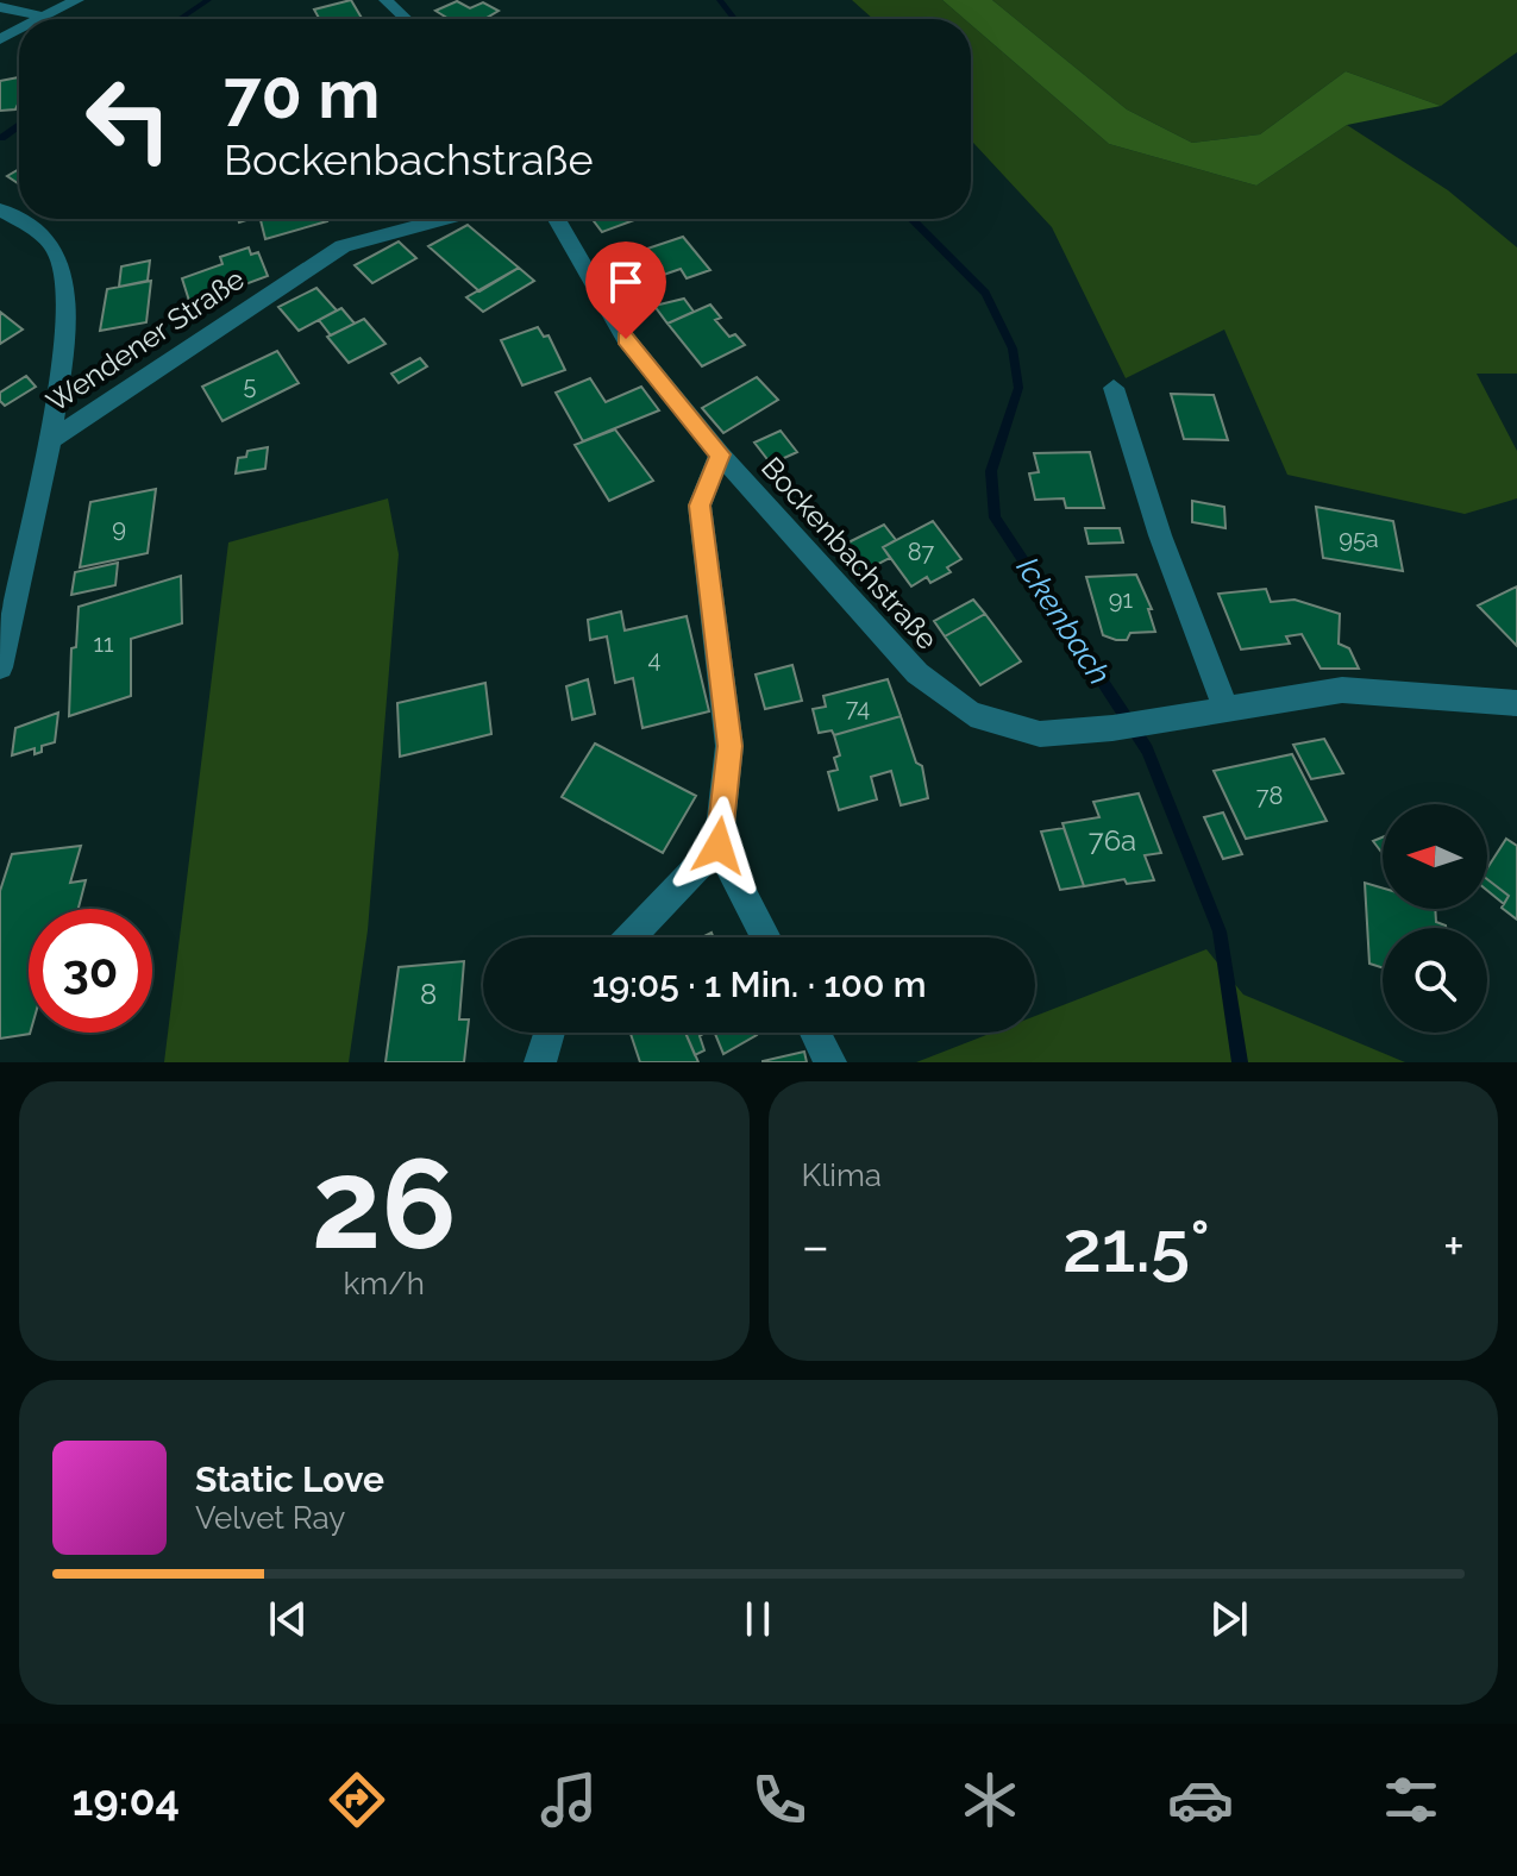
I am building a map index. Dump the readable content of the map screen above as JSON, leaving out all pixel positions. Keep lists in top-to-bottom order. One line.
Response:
{"streets":{"street":["Wendener Straße","Bockenbachstraße"]},"water":["Ickenbach"],"house_numbers":["5","9","95a","87","91","11","4","74","78","76a","8"],"north":"left","page":{"turn":["70 m","Bockenbachstraße"],"limit":"30","trip":"19:05 · 1 Min. · 100 m","tile":[["26","km/h"],"Klima"],"heat":["−","21.5°","+"],"song":["Static Love","Velvet Ray"],"tabs":"19:04"}}
